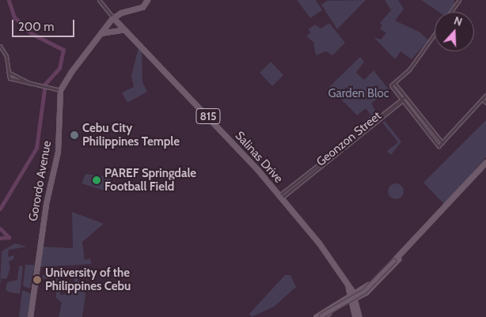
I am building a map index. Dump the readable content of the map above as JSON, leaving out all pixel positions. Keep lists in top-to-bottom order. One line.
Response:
{"streets":{"main road":["815","Salinas Drive","Gorordo Avenue"],"street":["Geonzon Street"]},"crossings":[["815","Salinas Drive"],["Geonzon Street","Salinas Drive"]],"parks":["Garden Bloc"],"places":["Cebu City Philippines Temple","PAREF Springdale Football Field","University of the Philippines Cebu"],"scale_bar":"200 m","north":"top"}
